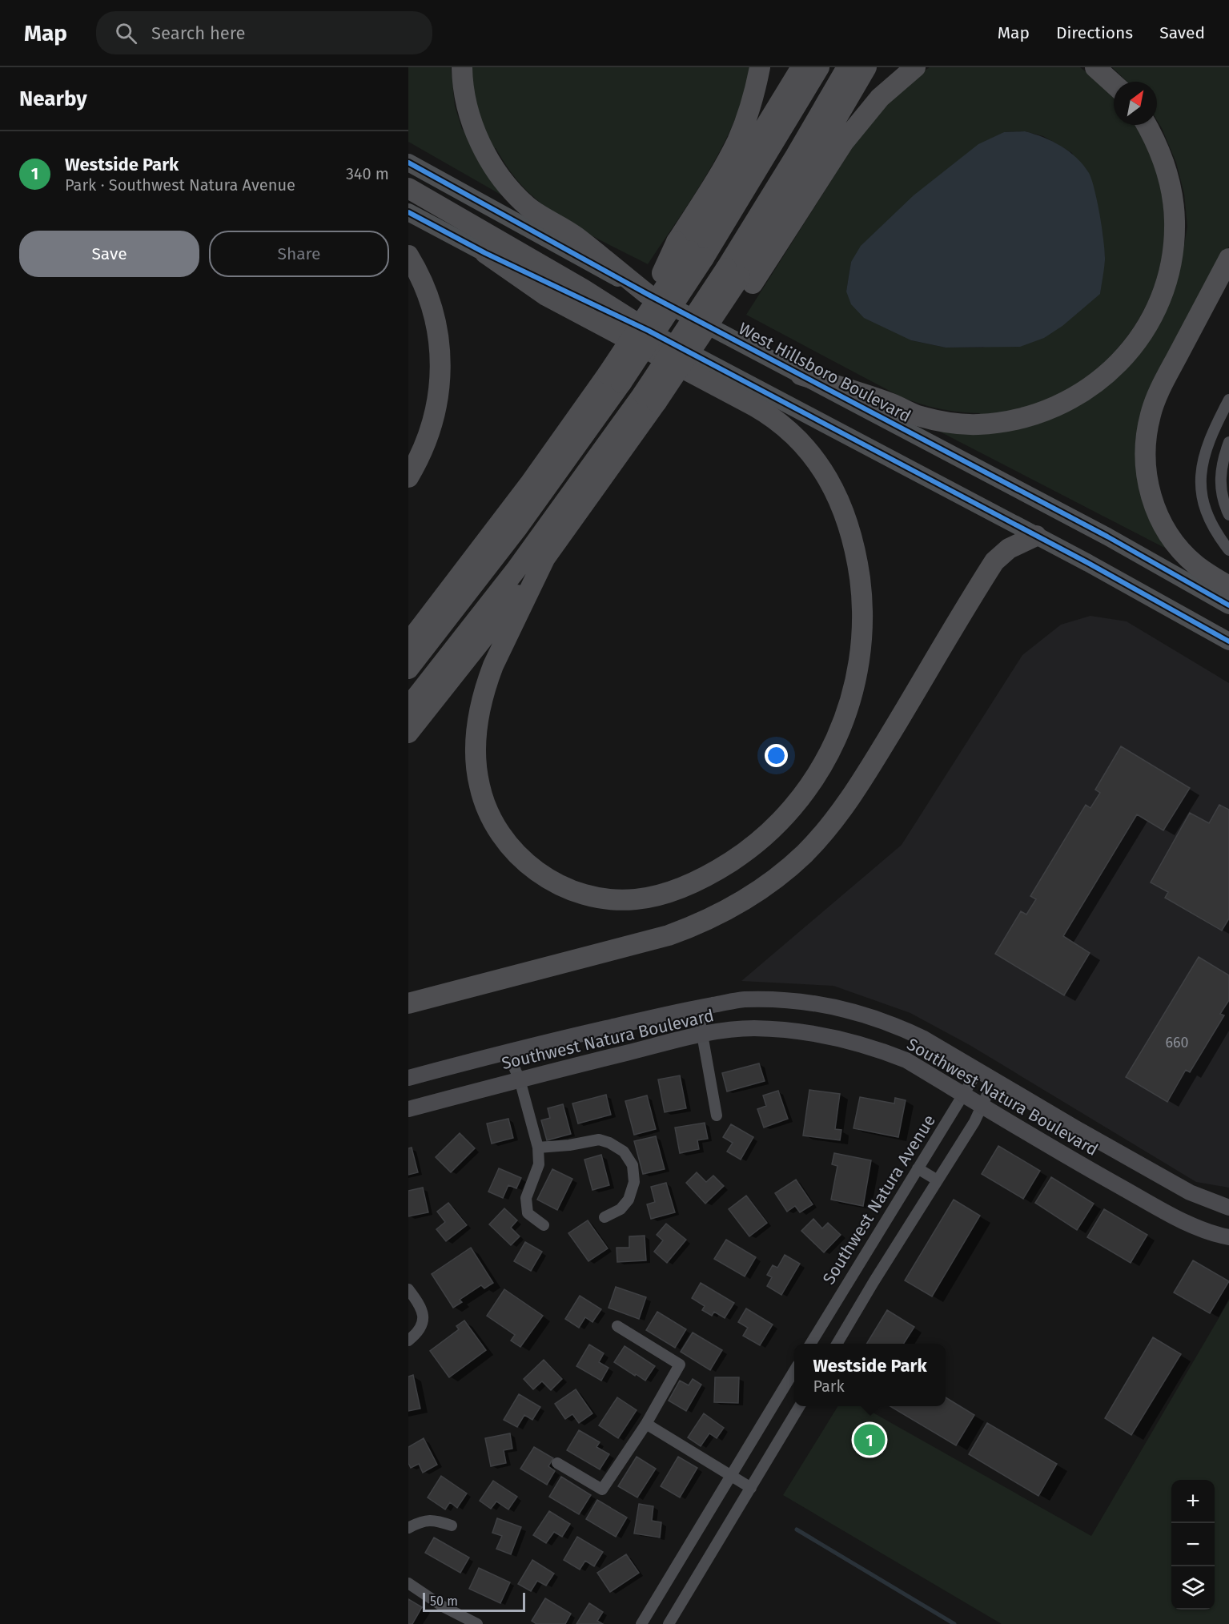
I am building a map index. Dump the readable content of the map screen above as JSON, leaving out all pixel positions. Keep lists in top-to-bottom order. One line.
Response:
{"streets":{"main road":["West Hillsboro Boulevard"],"street":["Southwest Natura Boulevard","Southwest Natura Avenue"]},"crossings":[["Southwest Natura Boulevard","Southwest Natura Avenue"]],"house_numbers":["660"],"scale_bar":"50 m","north":"top right","page":{"header":"Map","search":"Search here","nav":["Map","Directions","Saved"],"heading":"Nearby","list":[{"mark":"1","name":"Westside Park","note":"Park · Southwest Natura Avenue","value":"340 m"}],"buttons":["Save","Share"],"popup":["Westside Park","Park"],"pins":"1","map_buttons":["+","−"],"scale":"50 m"}}
